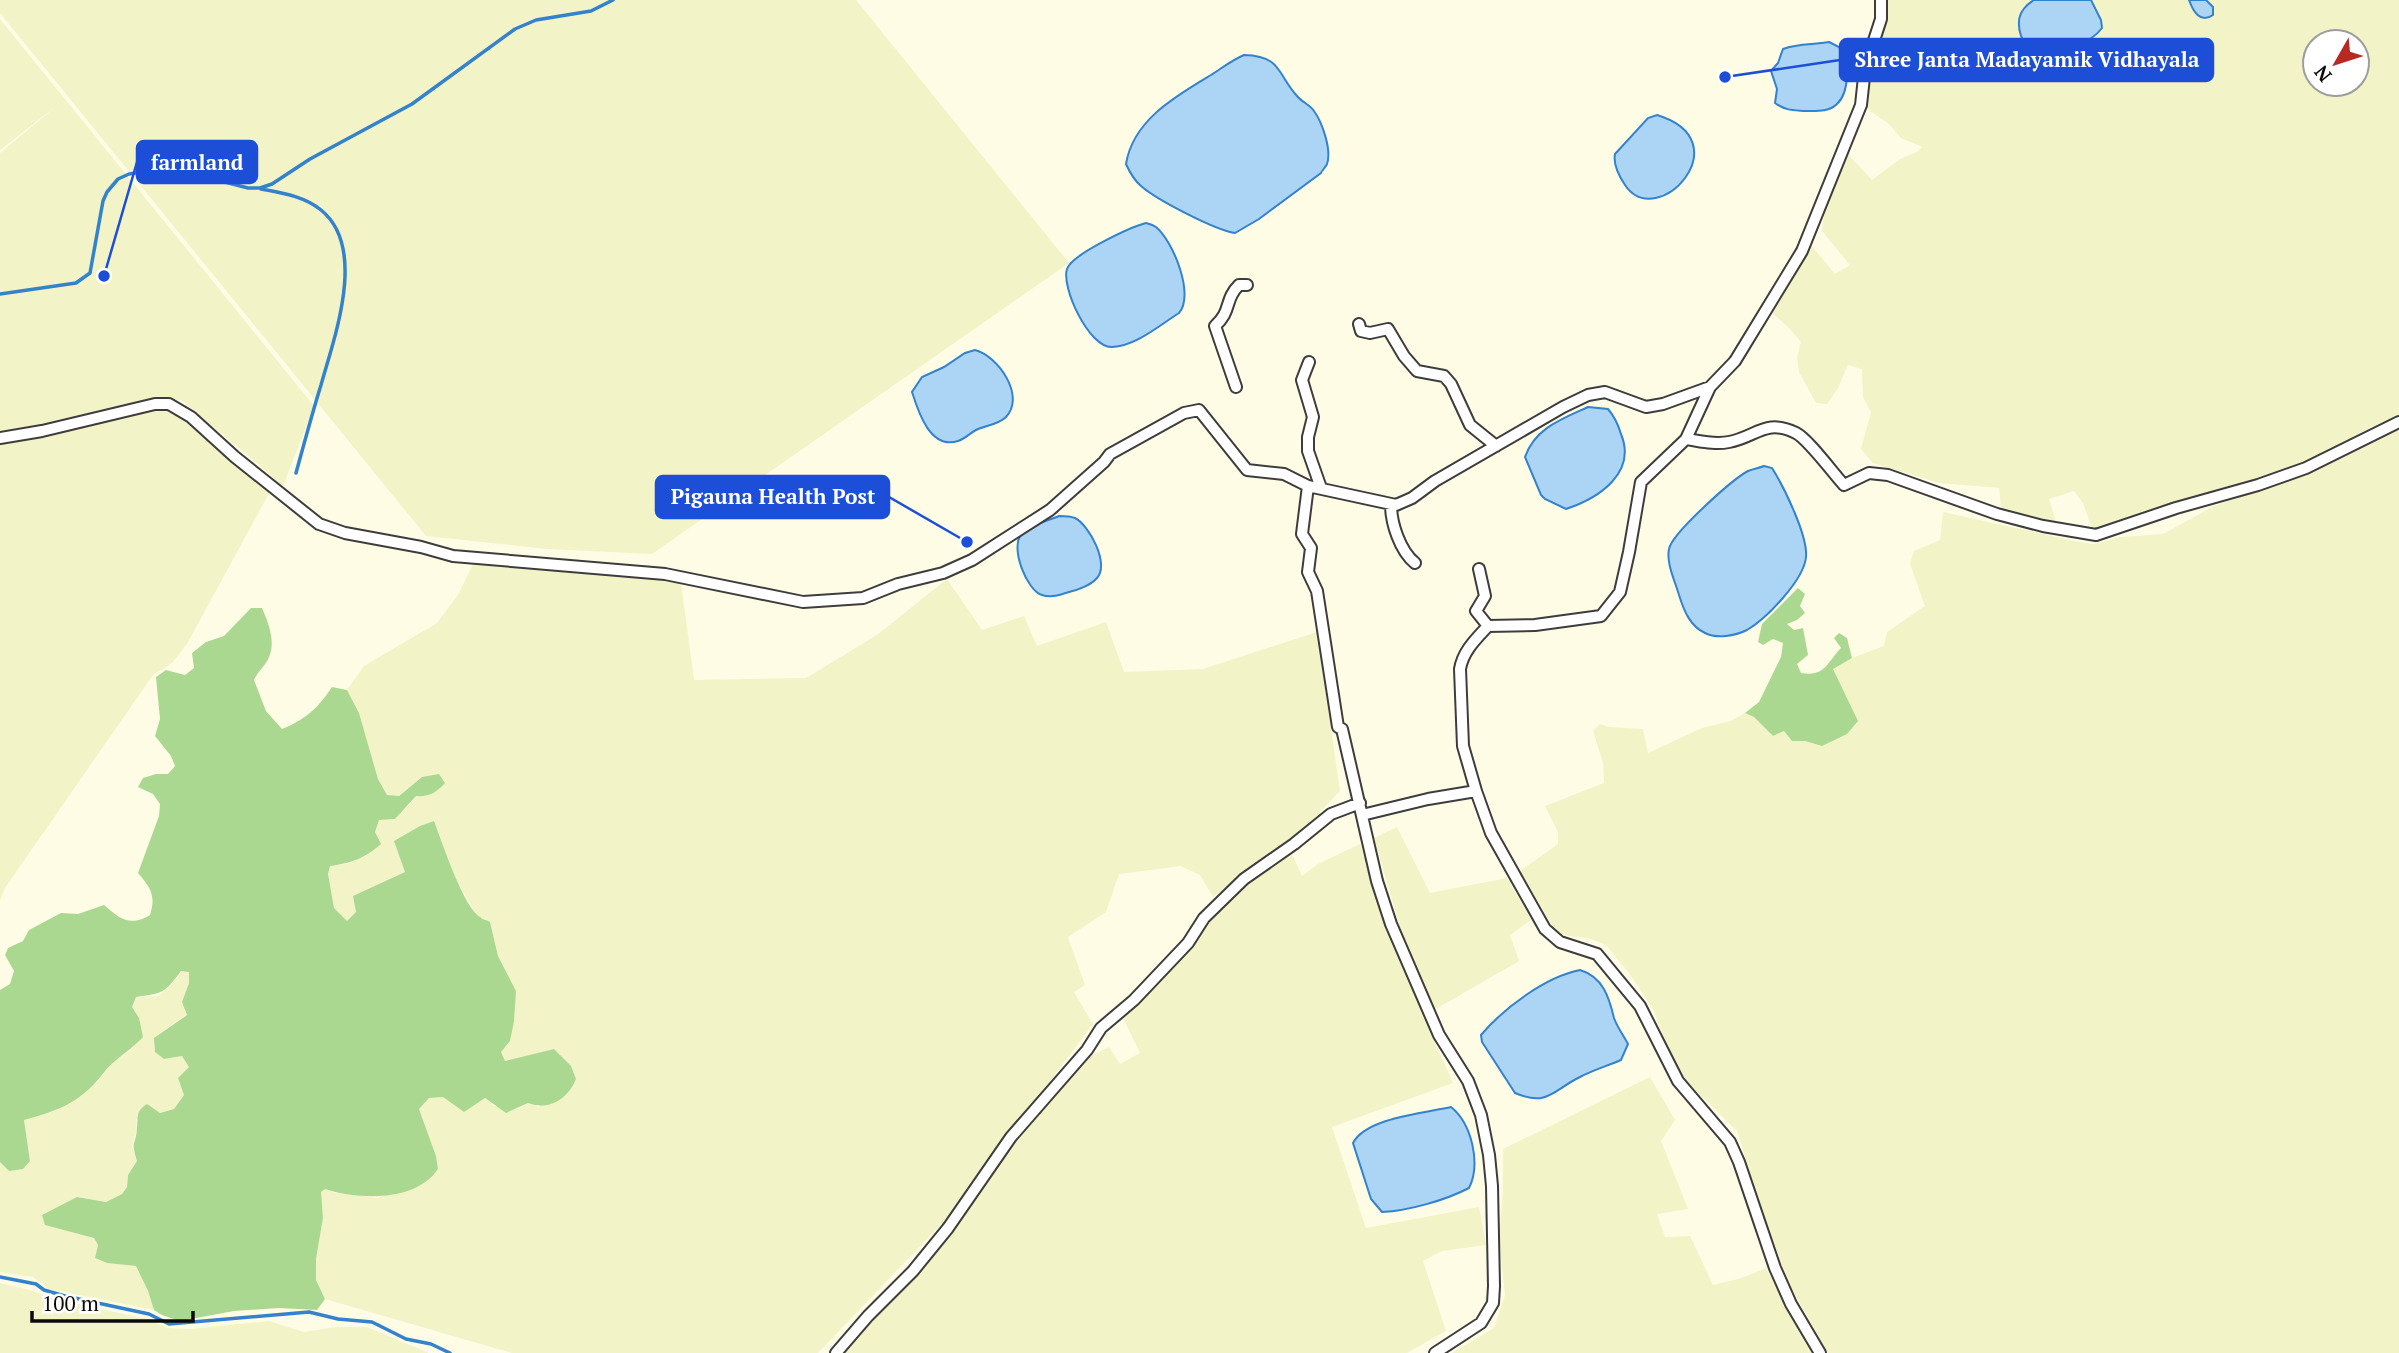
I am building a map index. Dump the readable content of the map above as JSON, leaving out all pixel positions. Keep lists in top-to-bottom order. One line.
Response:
{"places":["Shree Janta Madayamik Vidhayala","farmland","Pigauna Health Post"],"scale_bar":"100 m","north":"bottom left"}
